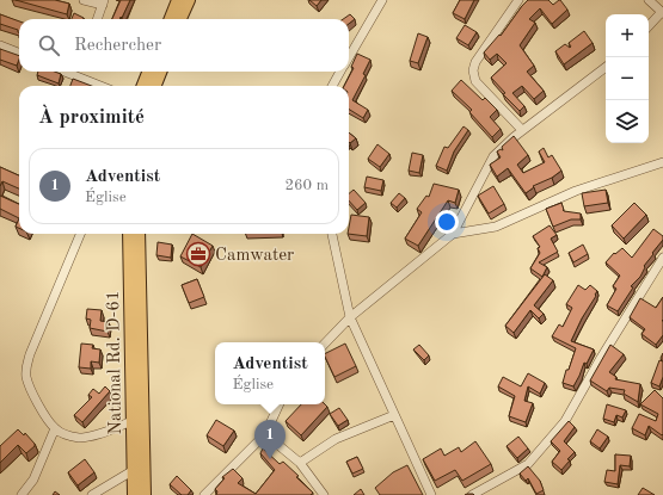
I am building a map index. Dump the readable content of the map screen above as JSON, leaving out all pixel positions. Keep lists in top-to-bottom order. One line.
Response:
{"streets":{"highway":["National Rd. D-61"]},"places":{"office":["Camwater"]},"page":{"map_buttons":["+","−"],"search":"Rechercher","heading":"À proximité","list":[{"mark":"1","name":"Adventist","note":"Église","value":"260 m"}],"popup":["Adventist","Église"],"pins":"1"}}
